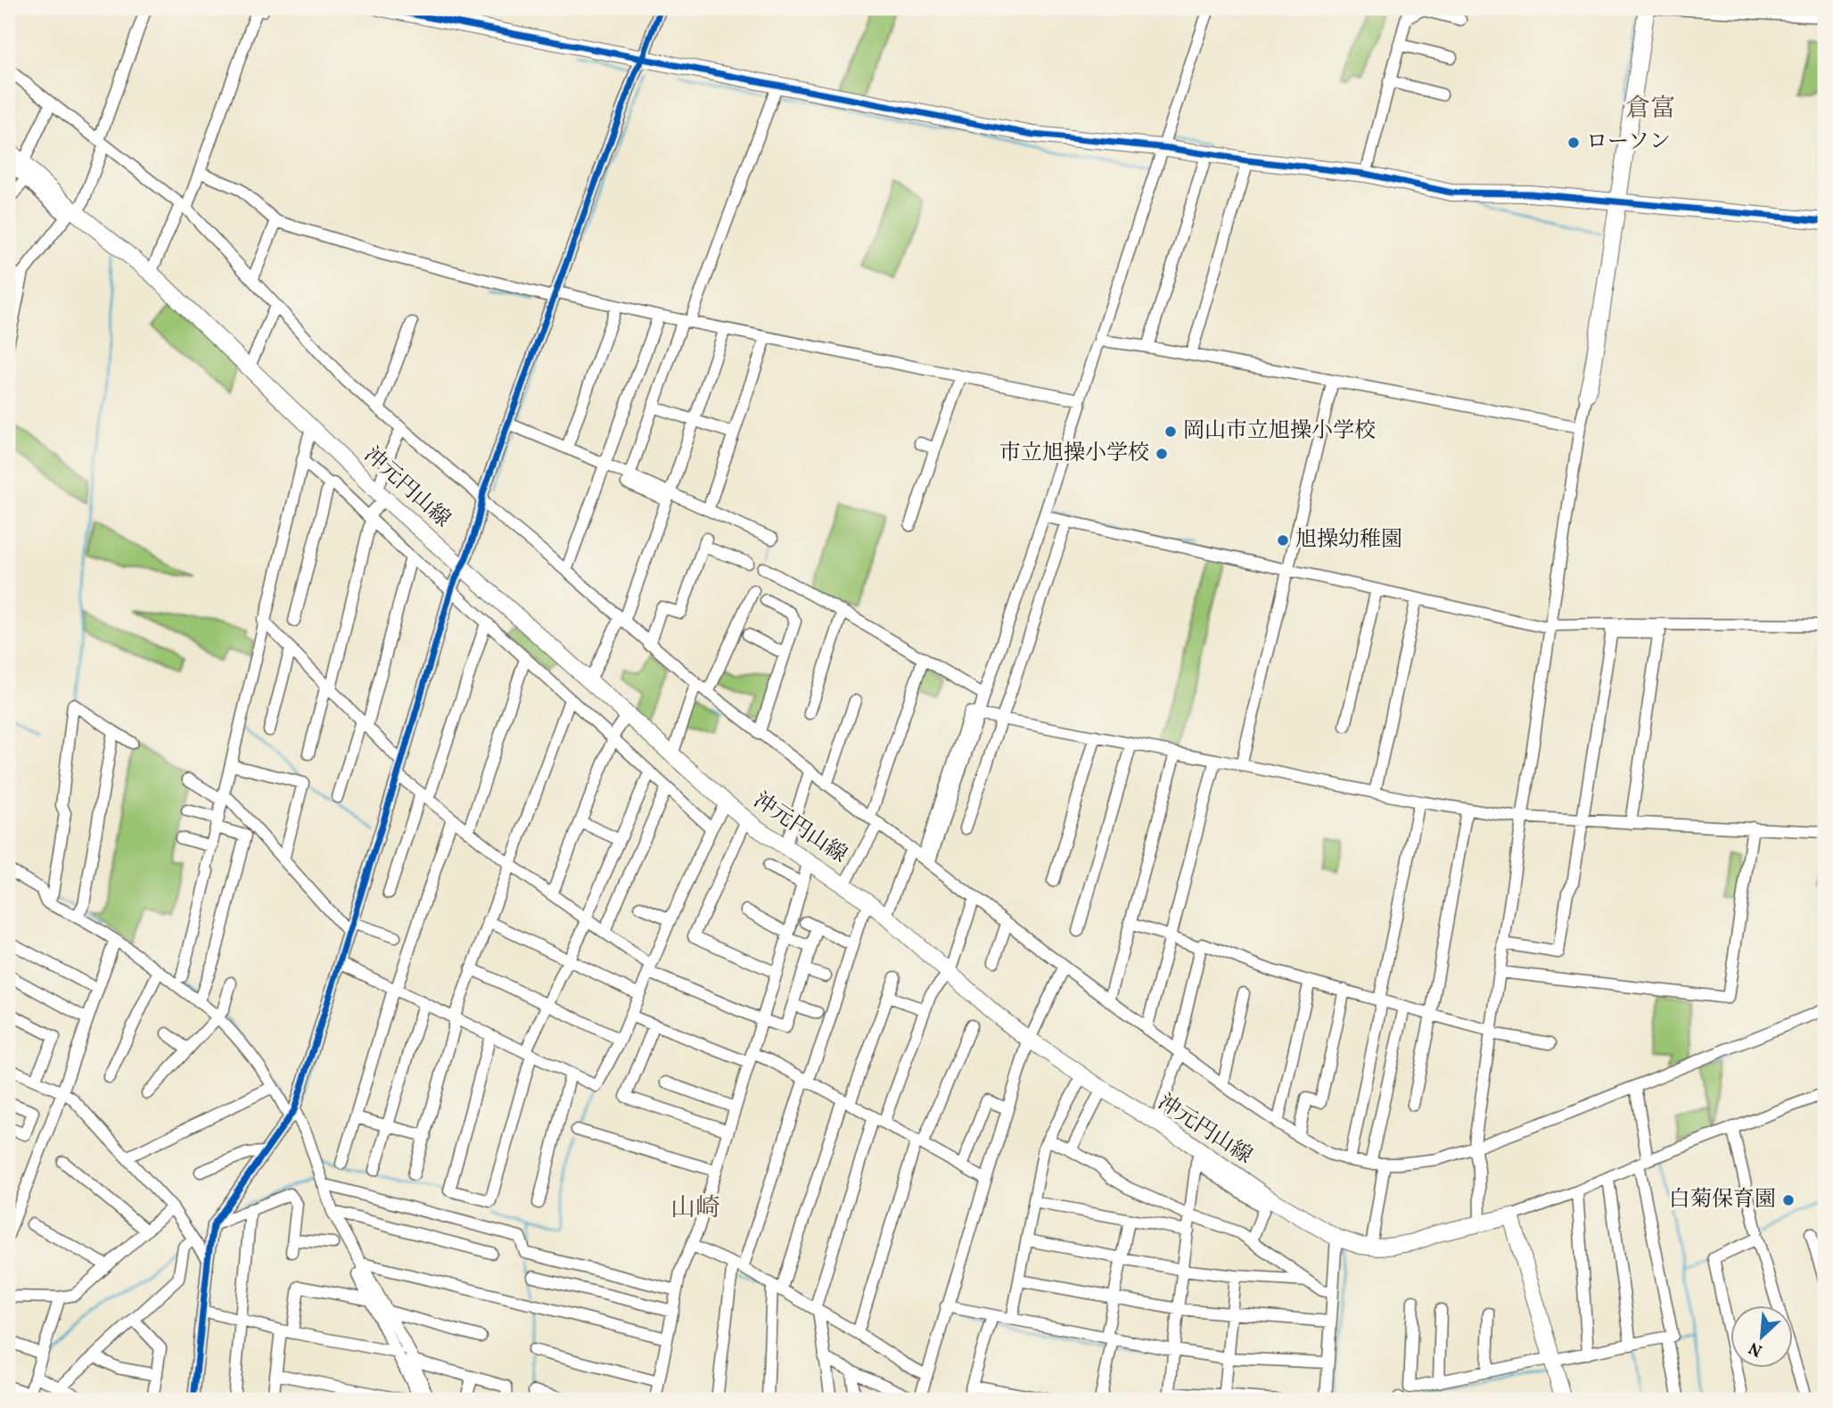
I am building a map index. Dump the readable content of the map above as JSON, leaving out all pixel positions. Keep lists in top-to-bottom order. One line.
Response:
{"streets":{"main road":["沖元円山線"]},"districts":["倉富","山崎"],"places":["ローソン","岡山市立旭操小学校","市立旭操小学校","旭操幼稚園","白菊保育園"],"north":"bottom left"}
